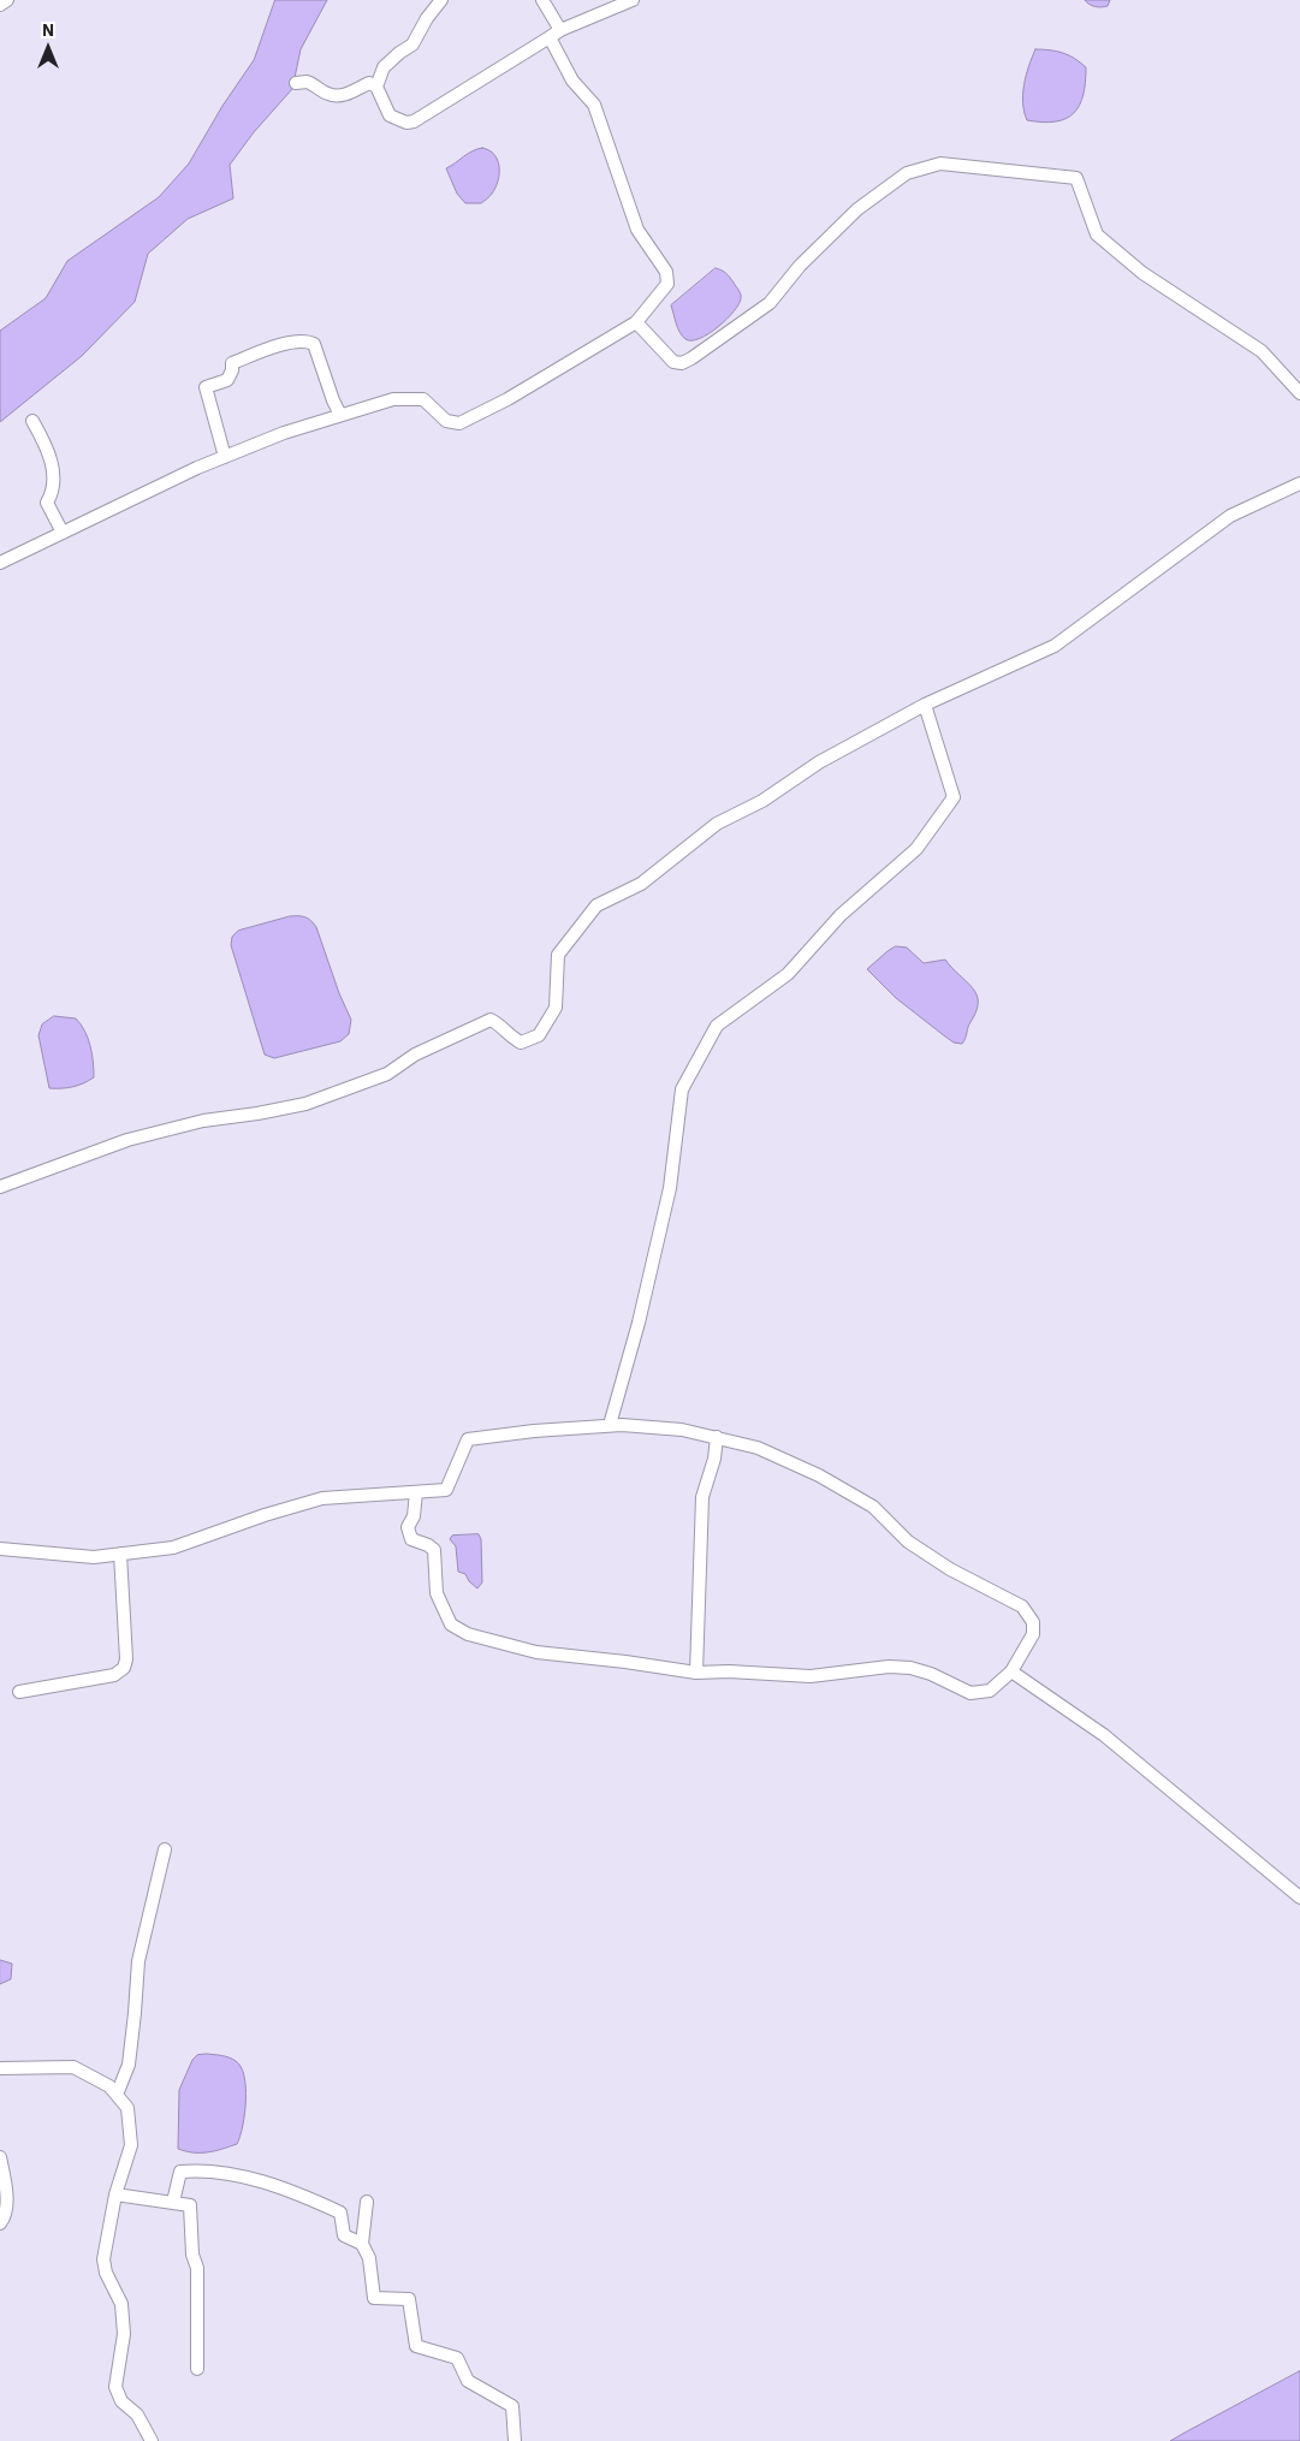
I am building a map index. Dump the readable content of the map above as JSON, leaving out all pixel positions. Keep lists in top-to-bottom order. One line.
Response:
{"north":"top"}
